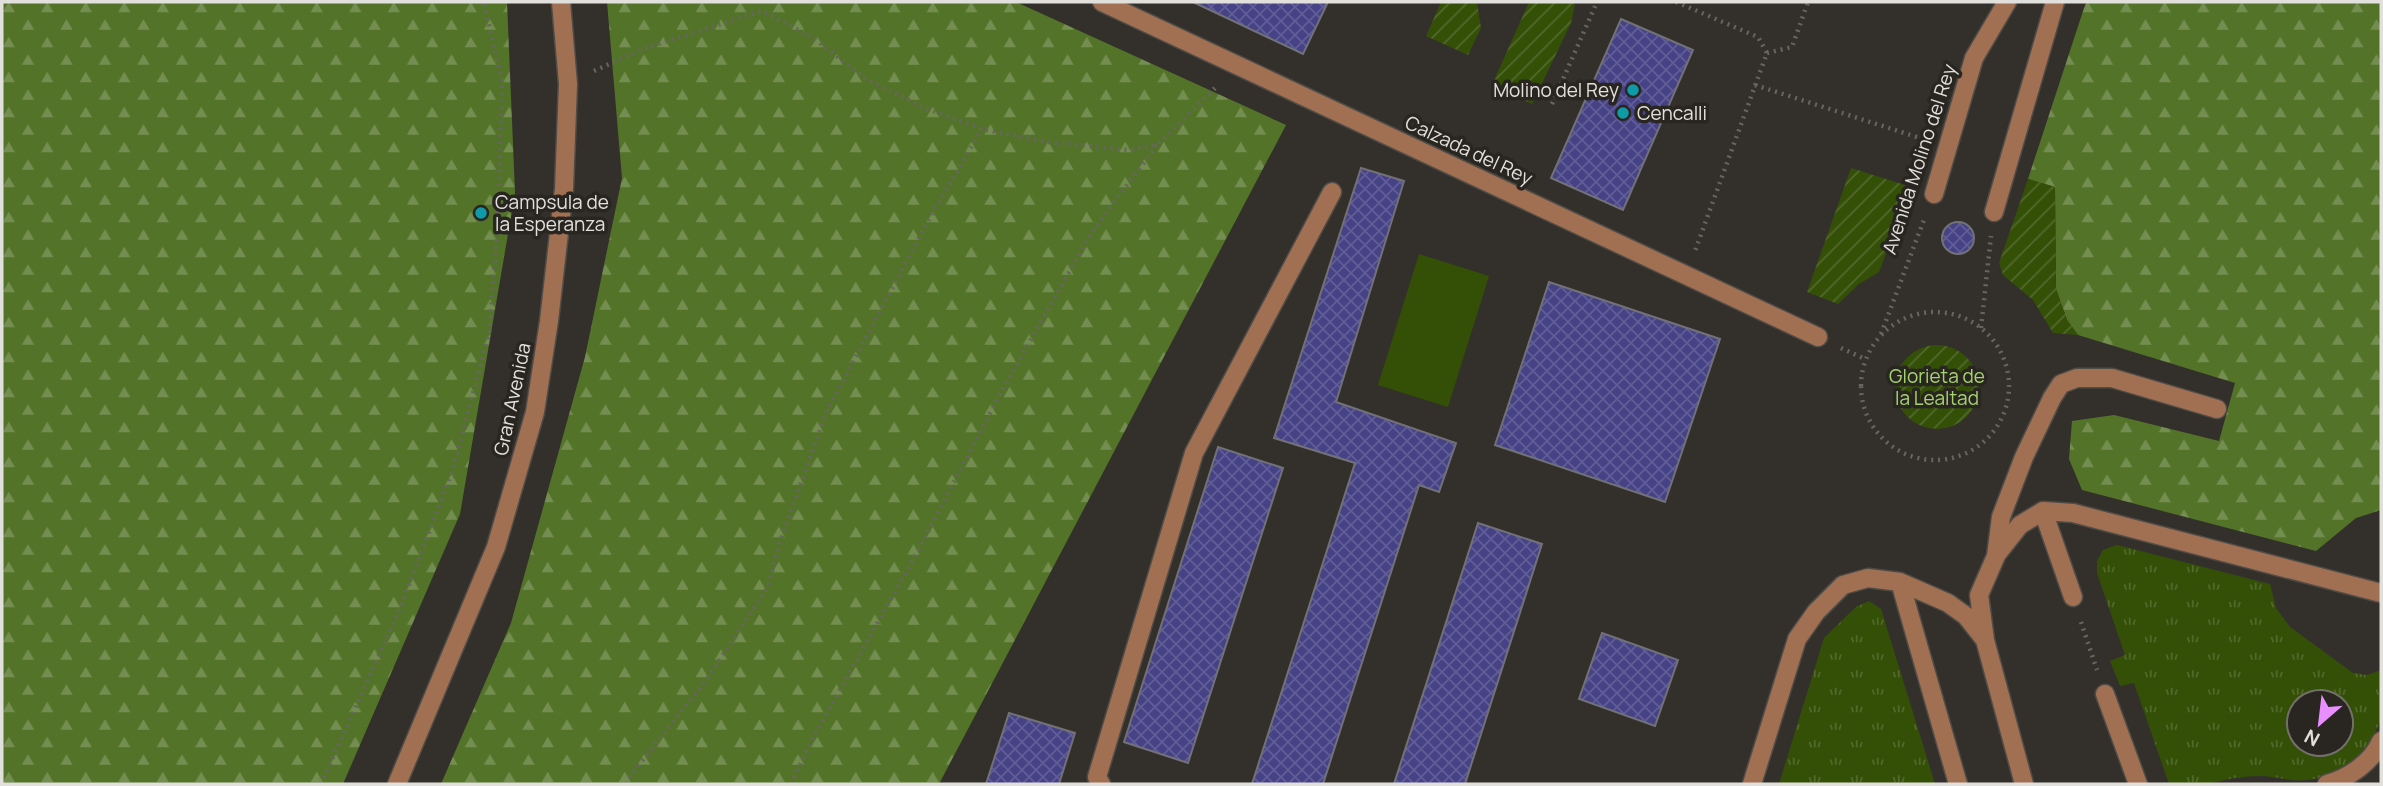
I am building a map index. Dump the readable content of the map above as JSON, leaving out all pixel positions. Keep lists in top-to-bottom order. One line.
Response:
{"streets":{"street":["Calzada del Rey","Avenida Molino del Rey","Gran Avenida"]},"parks":["Glorieta de la Lealtad"],"places":["Molino del Rey","Cencalli","Campsula de la Esperanza"],"north":"bottom left"}
